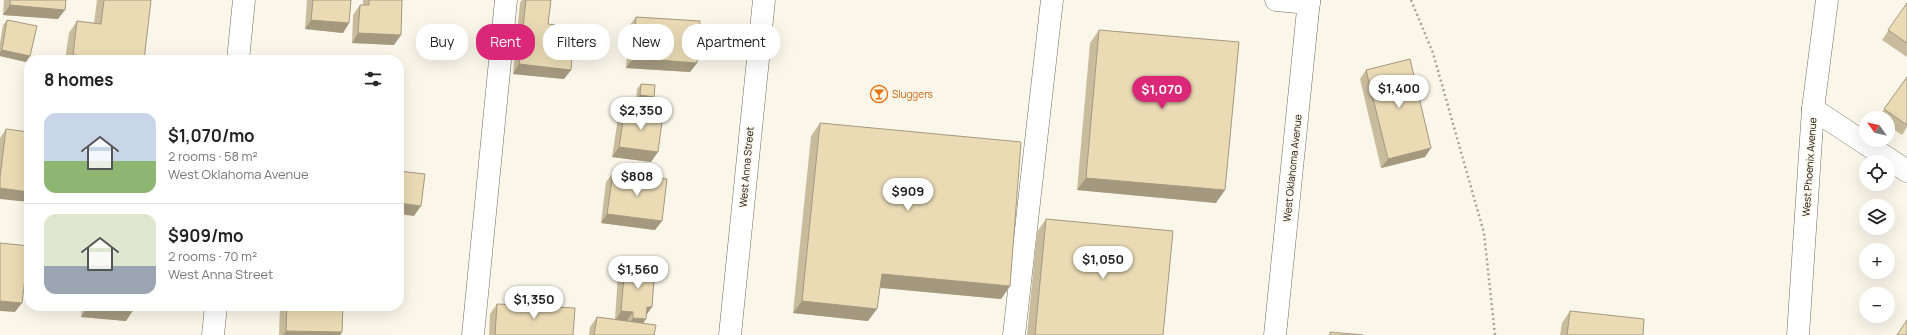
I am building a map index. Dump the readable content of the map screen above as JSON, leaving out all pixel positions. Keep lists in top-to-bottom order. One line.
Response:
{"streets":{"street":["West Anna Street","West Phoenix Avenue","West Oklahoma Avenue"]},"places":{"bar":["Sluggers"]},"north":"top left","page":{"chip":["Buy","Rent","Filters","New","Apartment"],"heading":"8 homes","price":["$1,400","$1,070","$2,350","$808","$909","$1,050","$1,560","$1,350"],"list":[{"name":"$1,070/mo","note":"2 rooms · 58 m² · West Oklahoma Avenue"},{"name":"$909/mo","note":"2 rooms · 70 m² · West Anna Street"}],"map_buttons":["+","−"]}}
